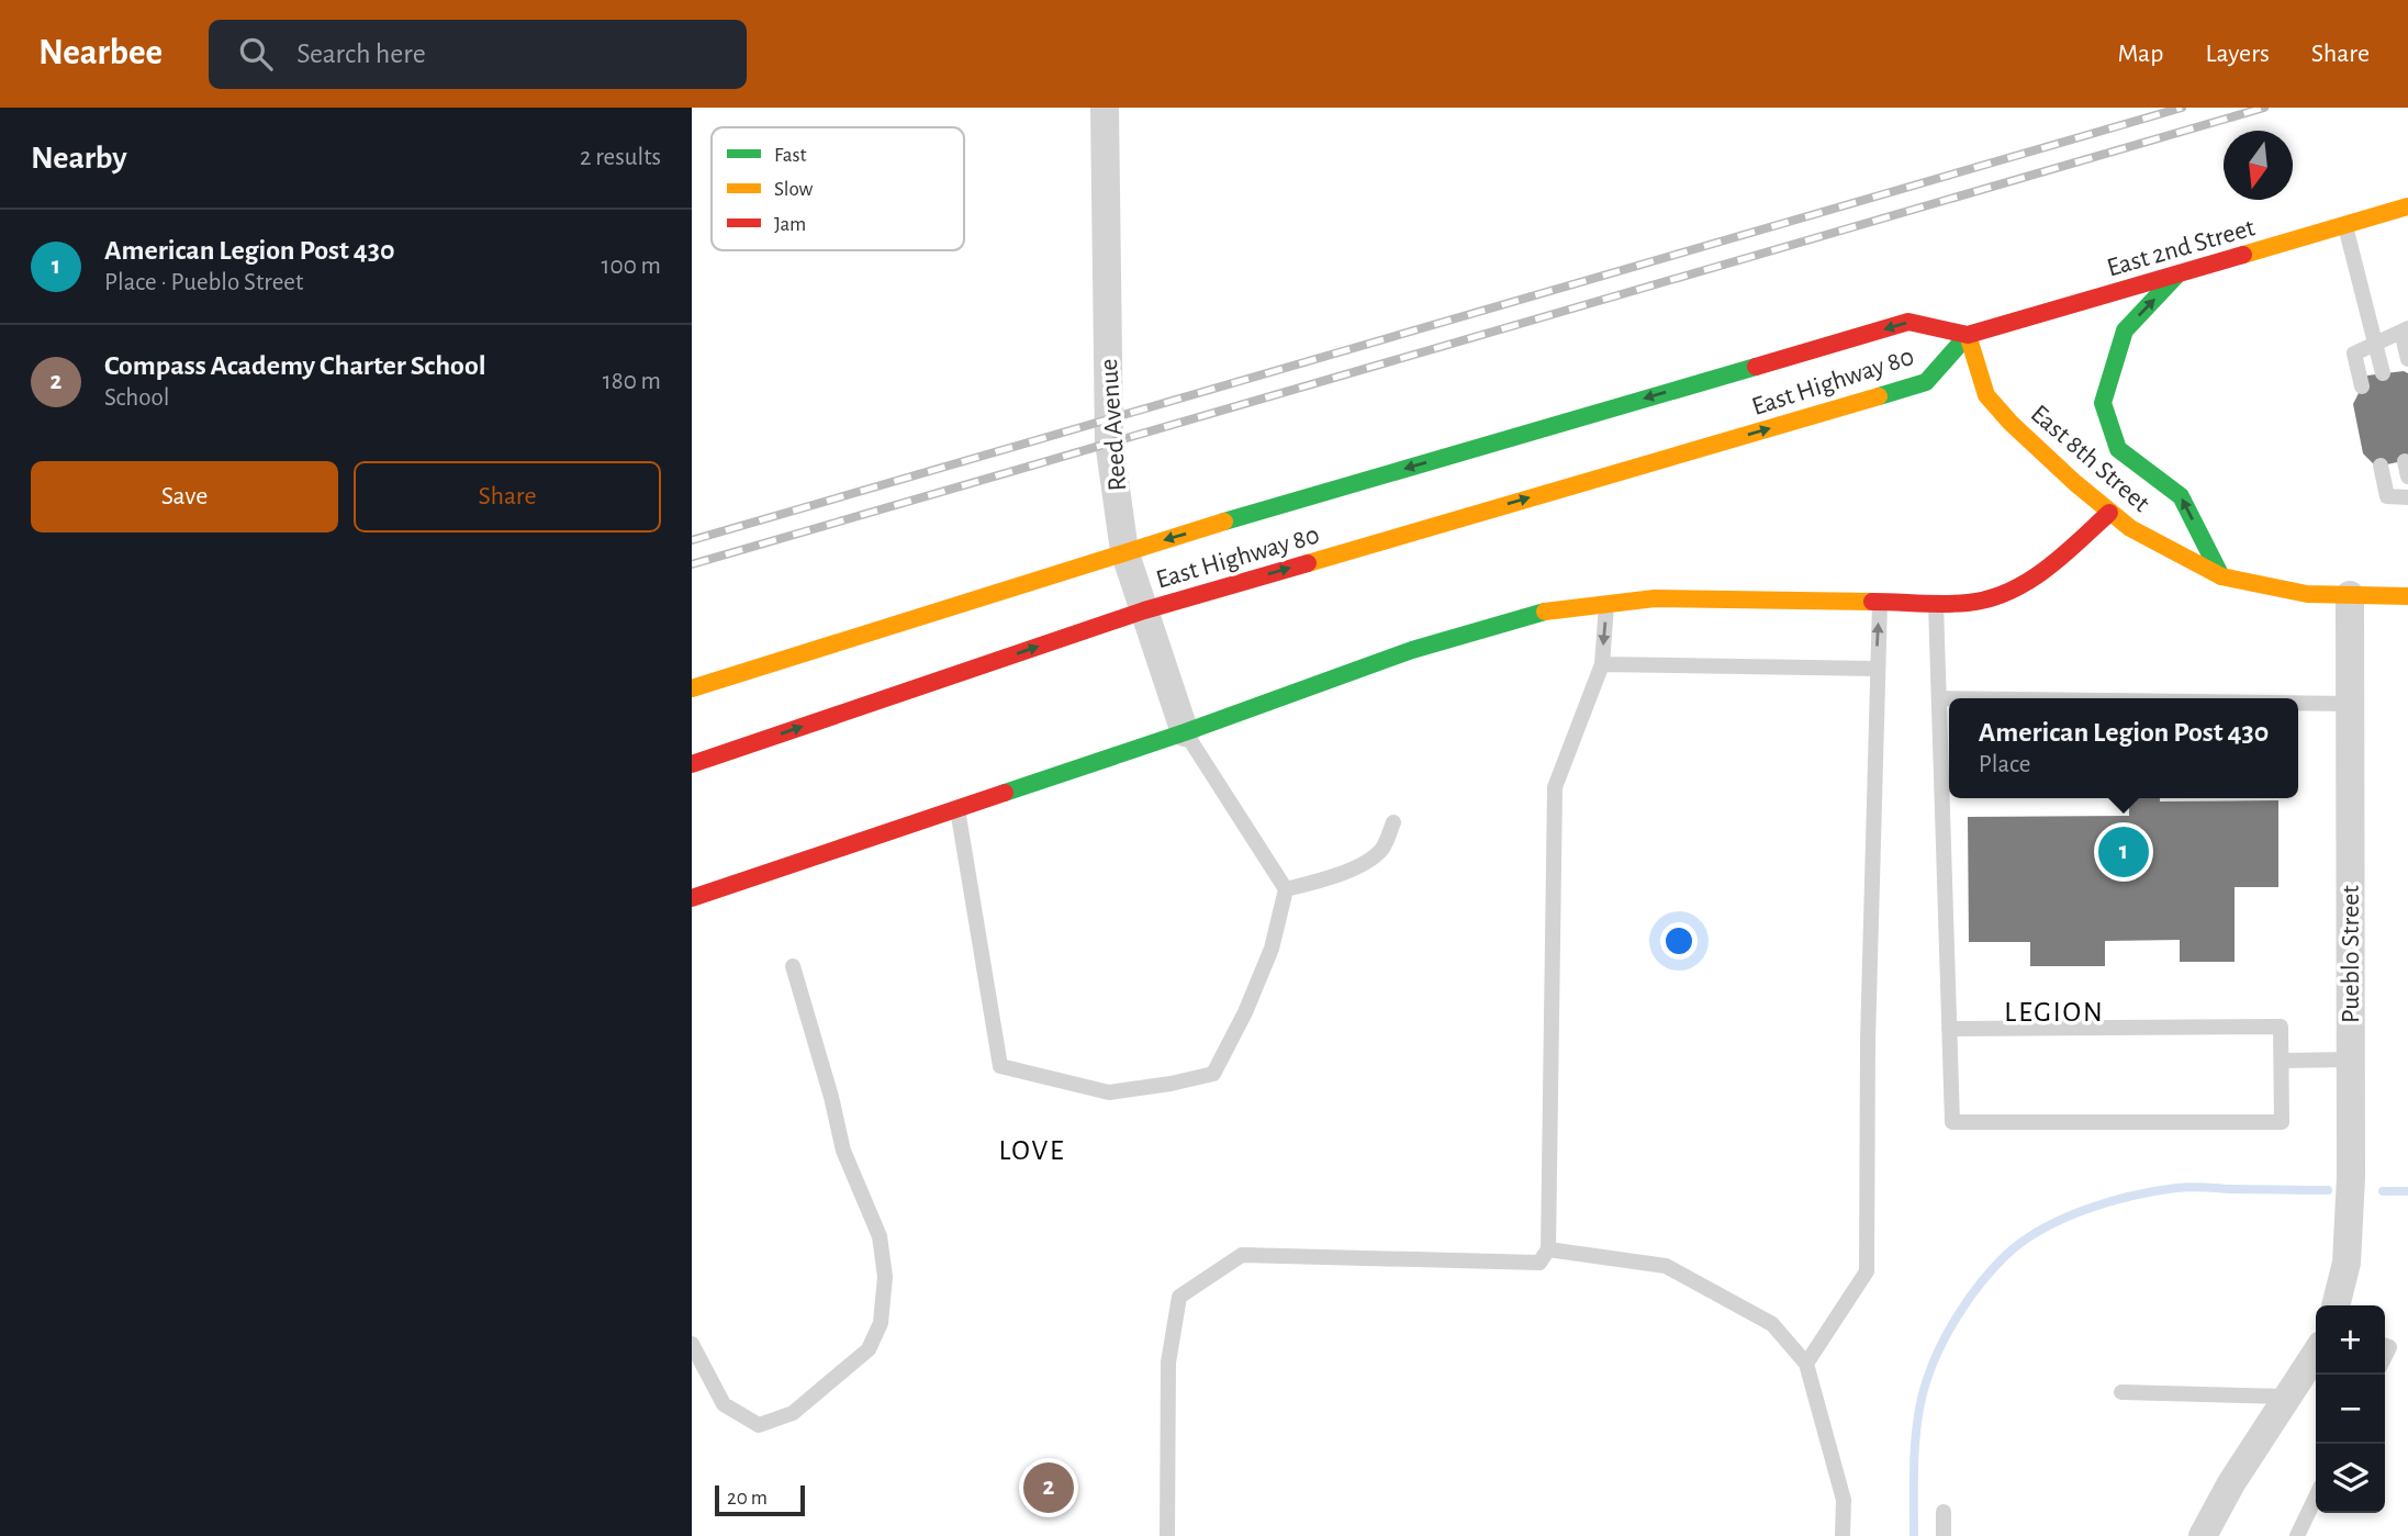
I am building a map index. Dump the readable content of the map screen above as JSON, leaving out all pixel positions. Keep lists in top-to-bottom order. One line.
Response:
{"streets":{"main road":["East 2nd Street","East Highway 80","East 8th Street"],"street":["Reed Avenue","Pueblo Street"]},"crossings":[["East 2nd Street","East Highway 80"],["East 2nd Street","East 8th Street"],["East Highway 80","Reed Avenue"],["East Highway 80","East 8th Street"],["East 8th Street","Pueblo Street"]],"districts":["LEGION","LOVE"],"legend":["Fast","Slow","Jam"],"scale_bar":"20 m","north":"bottom","page":{"header":"Nearbee","search":"Search here","nav":["Map","Layers","Share"],"heading":["Nearby","2 results"],"list":[{"mark":"1","name":"American Legion Post 430","note":"Place · Pueblo Street","value":"100 m"},{"mark":"2","name":"Compass Academy Charter School","note":"School","value":"180 m"}],"buttons":["Save","Share"],"popup":["American Legion Post 430","Place"],"pins":["1","2"],"map_buttons":["+","−"],"scale":"20 m"}}
